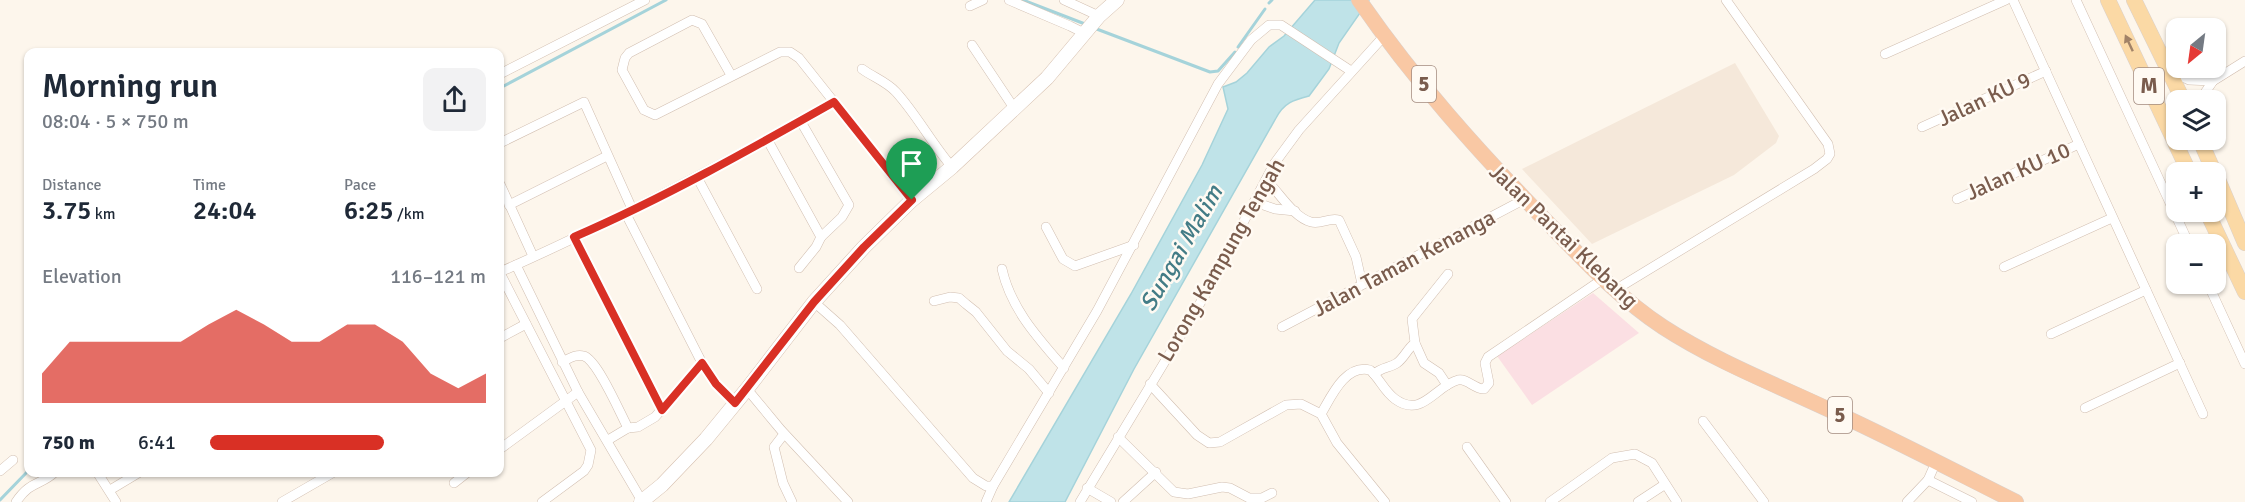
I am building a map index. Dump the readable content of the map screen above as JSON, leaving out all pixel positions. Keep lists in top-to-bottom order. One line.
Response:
{"streets":{"highway":["5","Jalan Pantai Klebang"],"main road":["M"],"street":["Jalan KU 9","Jalan KU 10","Lorong Kampung Tengah","Jalan Taman Kenanga"]},"crossings":[["Jalan Pantai Klebang","Lorong Kampung Tengah"],["Jalan Pantai Klebang","Jalan Taman Kenanga"]],"water":["Sungai Malim"],"north":"bottom left","page":{"map_buttons":["+","−"],"heading":["Morning run","08:04 · 5 × 750 m"],"stats":[["Distance","3.75 km"],["Time","24:04"],["Pace","6:25 /km"]],"chart":["Elevation","116–121 m"],"list":[{"name":"750 m","note":"6:41"}]}}
